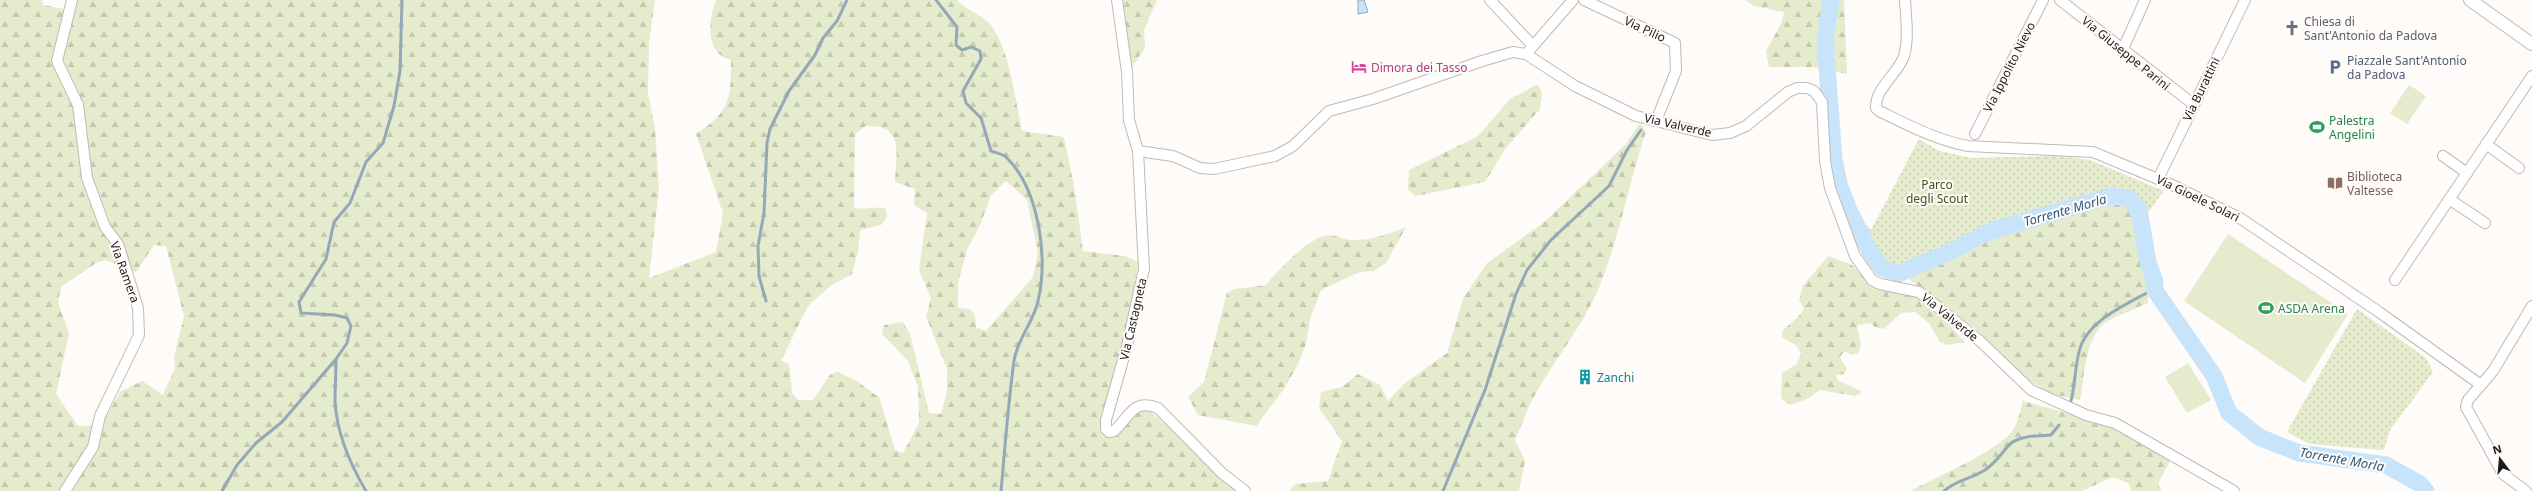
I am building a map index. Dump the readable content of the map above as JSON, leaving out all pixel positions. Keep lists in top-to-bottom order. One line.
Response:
{"streets":{"street":["Via Pilio","Via Giuseppe Parini","Via Ippolito Nievo","Via Burattini","Via Valverde","Via Gioele Solari","Via Ramera","Via Castagneta"]},"crossings":[["Via Pilio","Via Valverde"],["Via Giuseppe Parini","Via Burattini"],["Via Burattini","Via Gioele Solari"]],"water":["Torrente Morla"],"parks":["Parco degli Scout"],"places":{"church":["Chiesa di Sant'Antonio da Padova"],"hotel":["Dimora dei Tasso"],"parking":["Piazzale Sant'Antonio da Padova"],"sports":["Palestra Angelini","ASDA Arena"],"library":["Biblioteca Valtesse"],"building":["Zanchi"]},"north":"top"}
